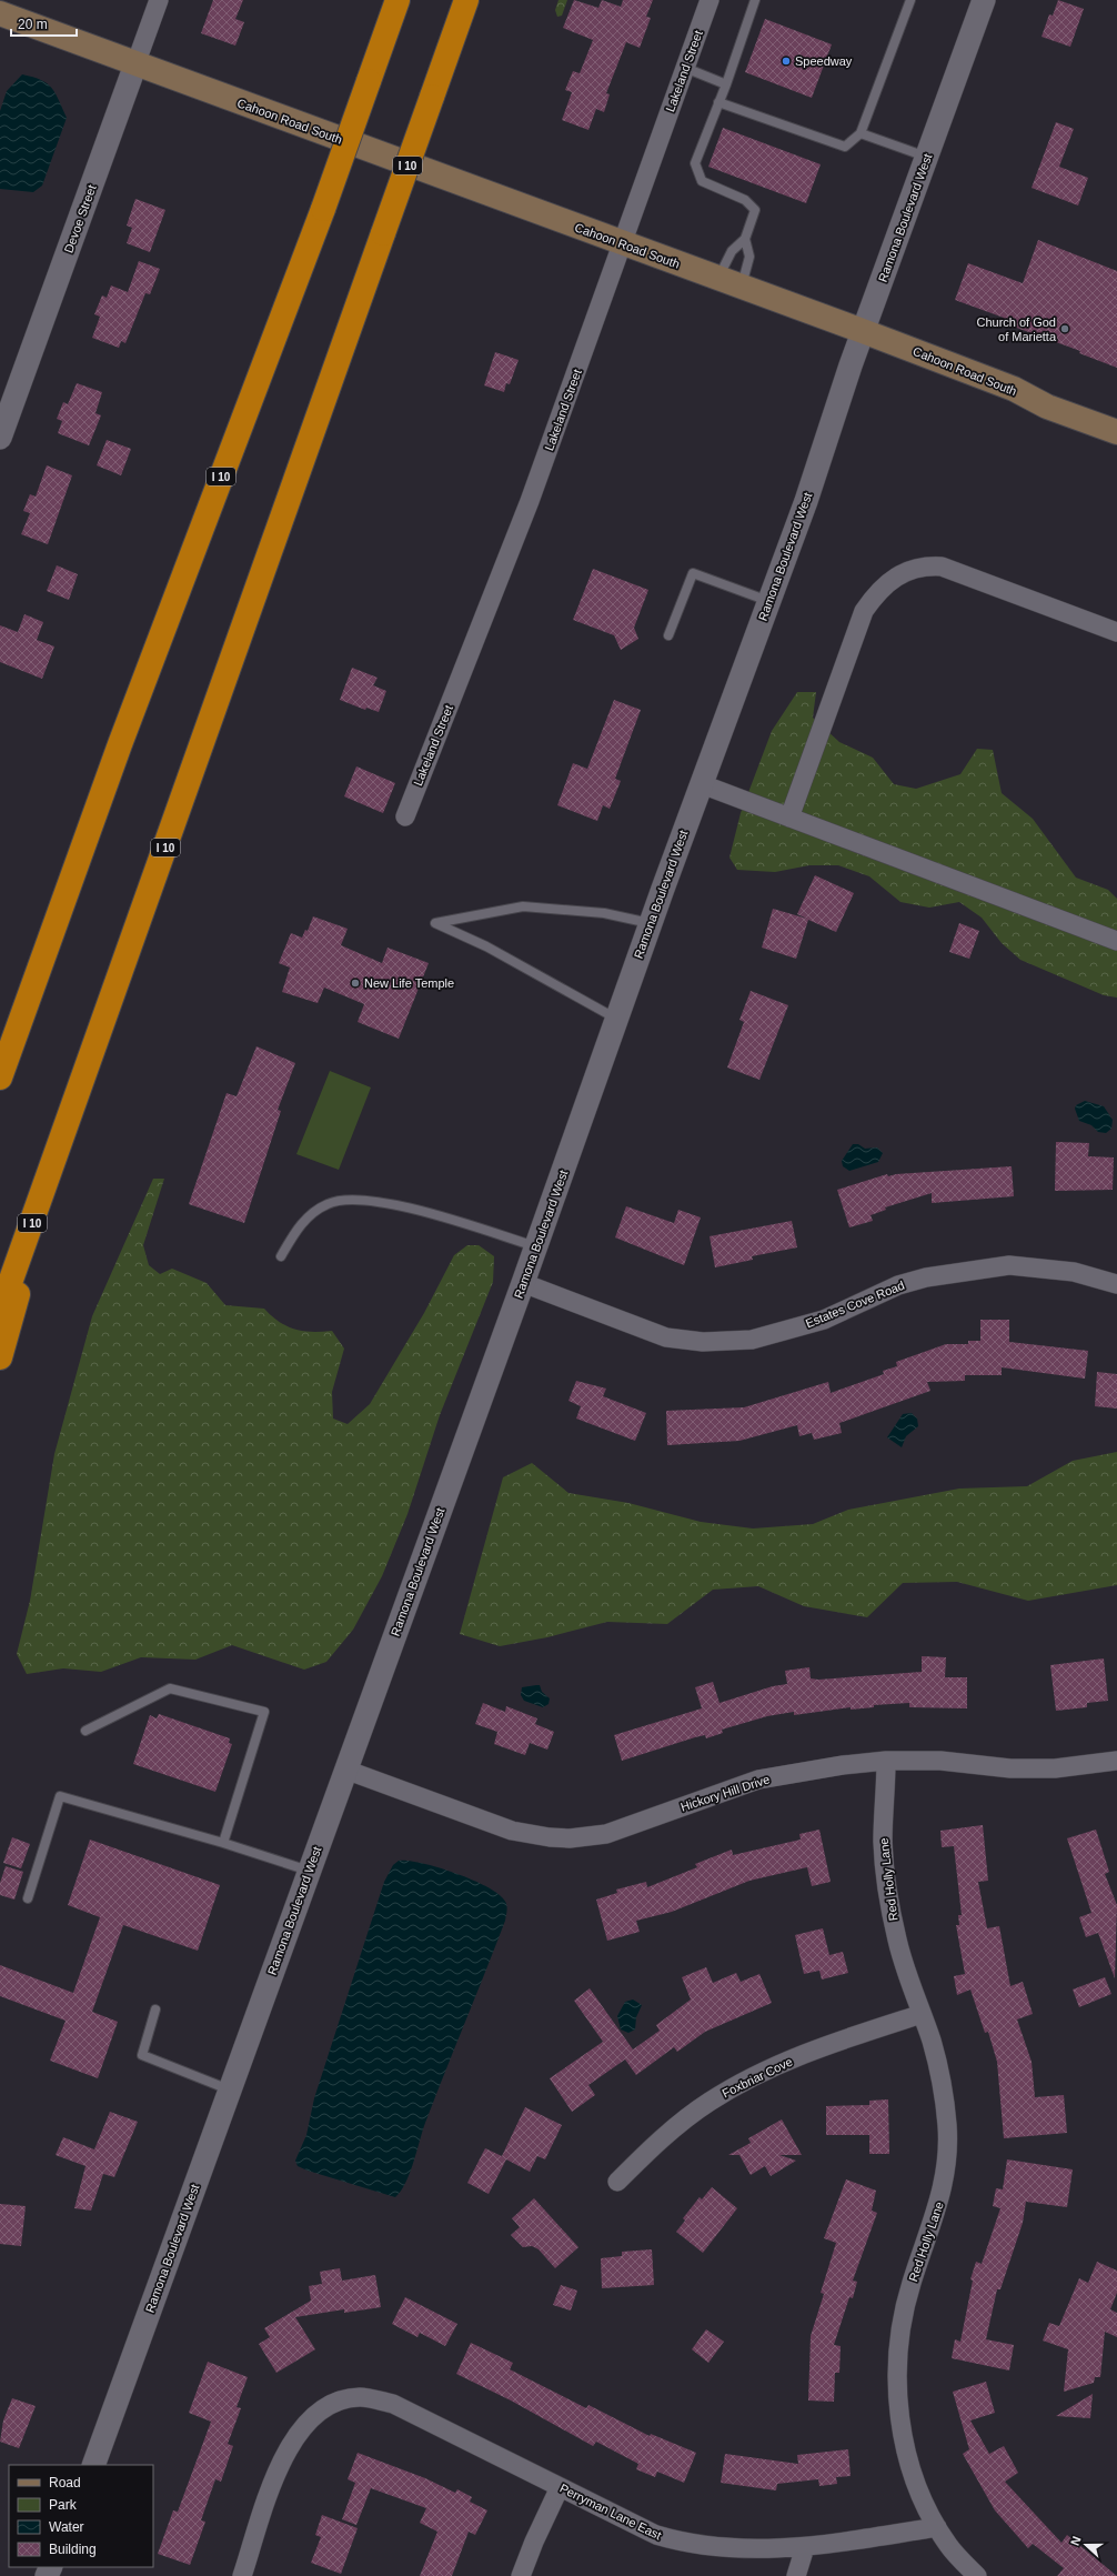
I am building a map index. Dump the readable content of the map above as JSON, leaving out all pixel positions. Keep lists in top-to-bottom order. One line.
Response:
{"streets":{"highway":["I 10"],"main road":["Cahoon Road South"],"street":["Lakeland Street","Ramona Boulevard West","Devoe Street","Estates Cove Road","Hickory Hill Drive","Red Holly Lane","Foxbriar Cove","Perryman Lane East"]},"crossings":[["Lakeland Street","Cahoon Road South"],["Cahoon Road South","Ramona Boulevard West"],["Cahoon Road South","Devoe Street"],["Ramona Boulevard West","Estates Cove Road"],["Ramona Boulevard West","Hickory Hill Drive"],["Hickory Hill Drive","Red Holly Lane"],["Red Holly Lane","Foxbriar Cove"],["Red Holly Lane","Perryman Lane East"]],"places":["Speedway","Church of God of Marietta","New Life Temple"],"legend":["Road","Park","Water","Building"],"scale_bar":"20 m","north":"left"}
